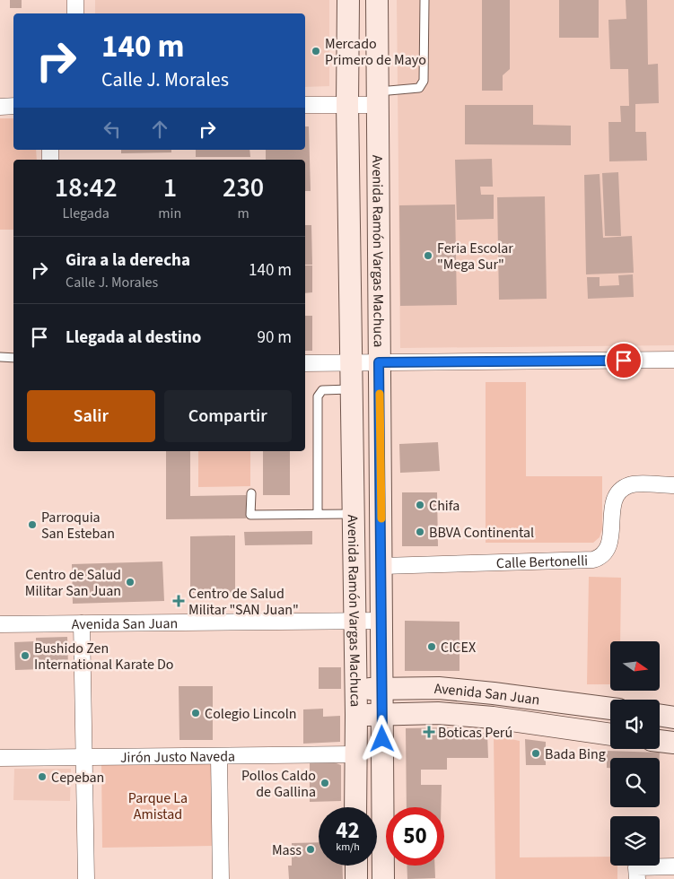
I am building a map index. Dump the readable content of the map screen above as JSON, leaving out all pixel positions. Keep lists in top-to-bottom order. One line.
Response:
{"streets":{"main road":["Avenida Ramón Vargas Machuca","Avenida San Juan"],"street":["Calle Bertonelli","Jirón Justo Naveda"]},"crossings":[["Avenida Ramón Vargas Machuca","Calle Bertonelli"],["Avenida Ramón Vargas Machuca","Avenida San Juan"],["Avenida Ramón Vargas Machuca","Jirón Justo Naveda"]],"parks":["Parque La Amistad"],"places":{"other":["Mercado Primero de Mayo","Feria Escolar \"Mega Sur\"","Chifa","Parroquia San Esteban","BBVA Continental","Centro de Salud Militar San Juan","CICEX","Bushido Zen International Karate Do","Colegio Lincoln","Bada Bing","Cepeban","Pollos Caldo de Gallina","Mass"],"health":["Centro de Salud Militar \"SAN Juan\"","Boticas Perú"]},"north":"right","page":{"turn":["140 m","Calle J. Morales"],"eta":["18:42","Llegada","1","min","230","m"],"list":[{"name":"Gira a la derecha","note":"Calle J. Morales","value":"140 m"},{"name":"Llegada al destino","value":"90 m"}],"buttons":["Salir","Compartir"],"speed":"42 km/h","limit":"50"}}
